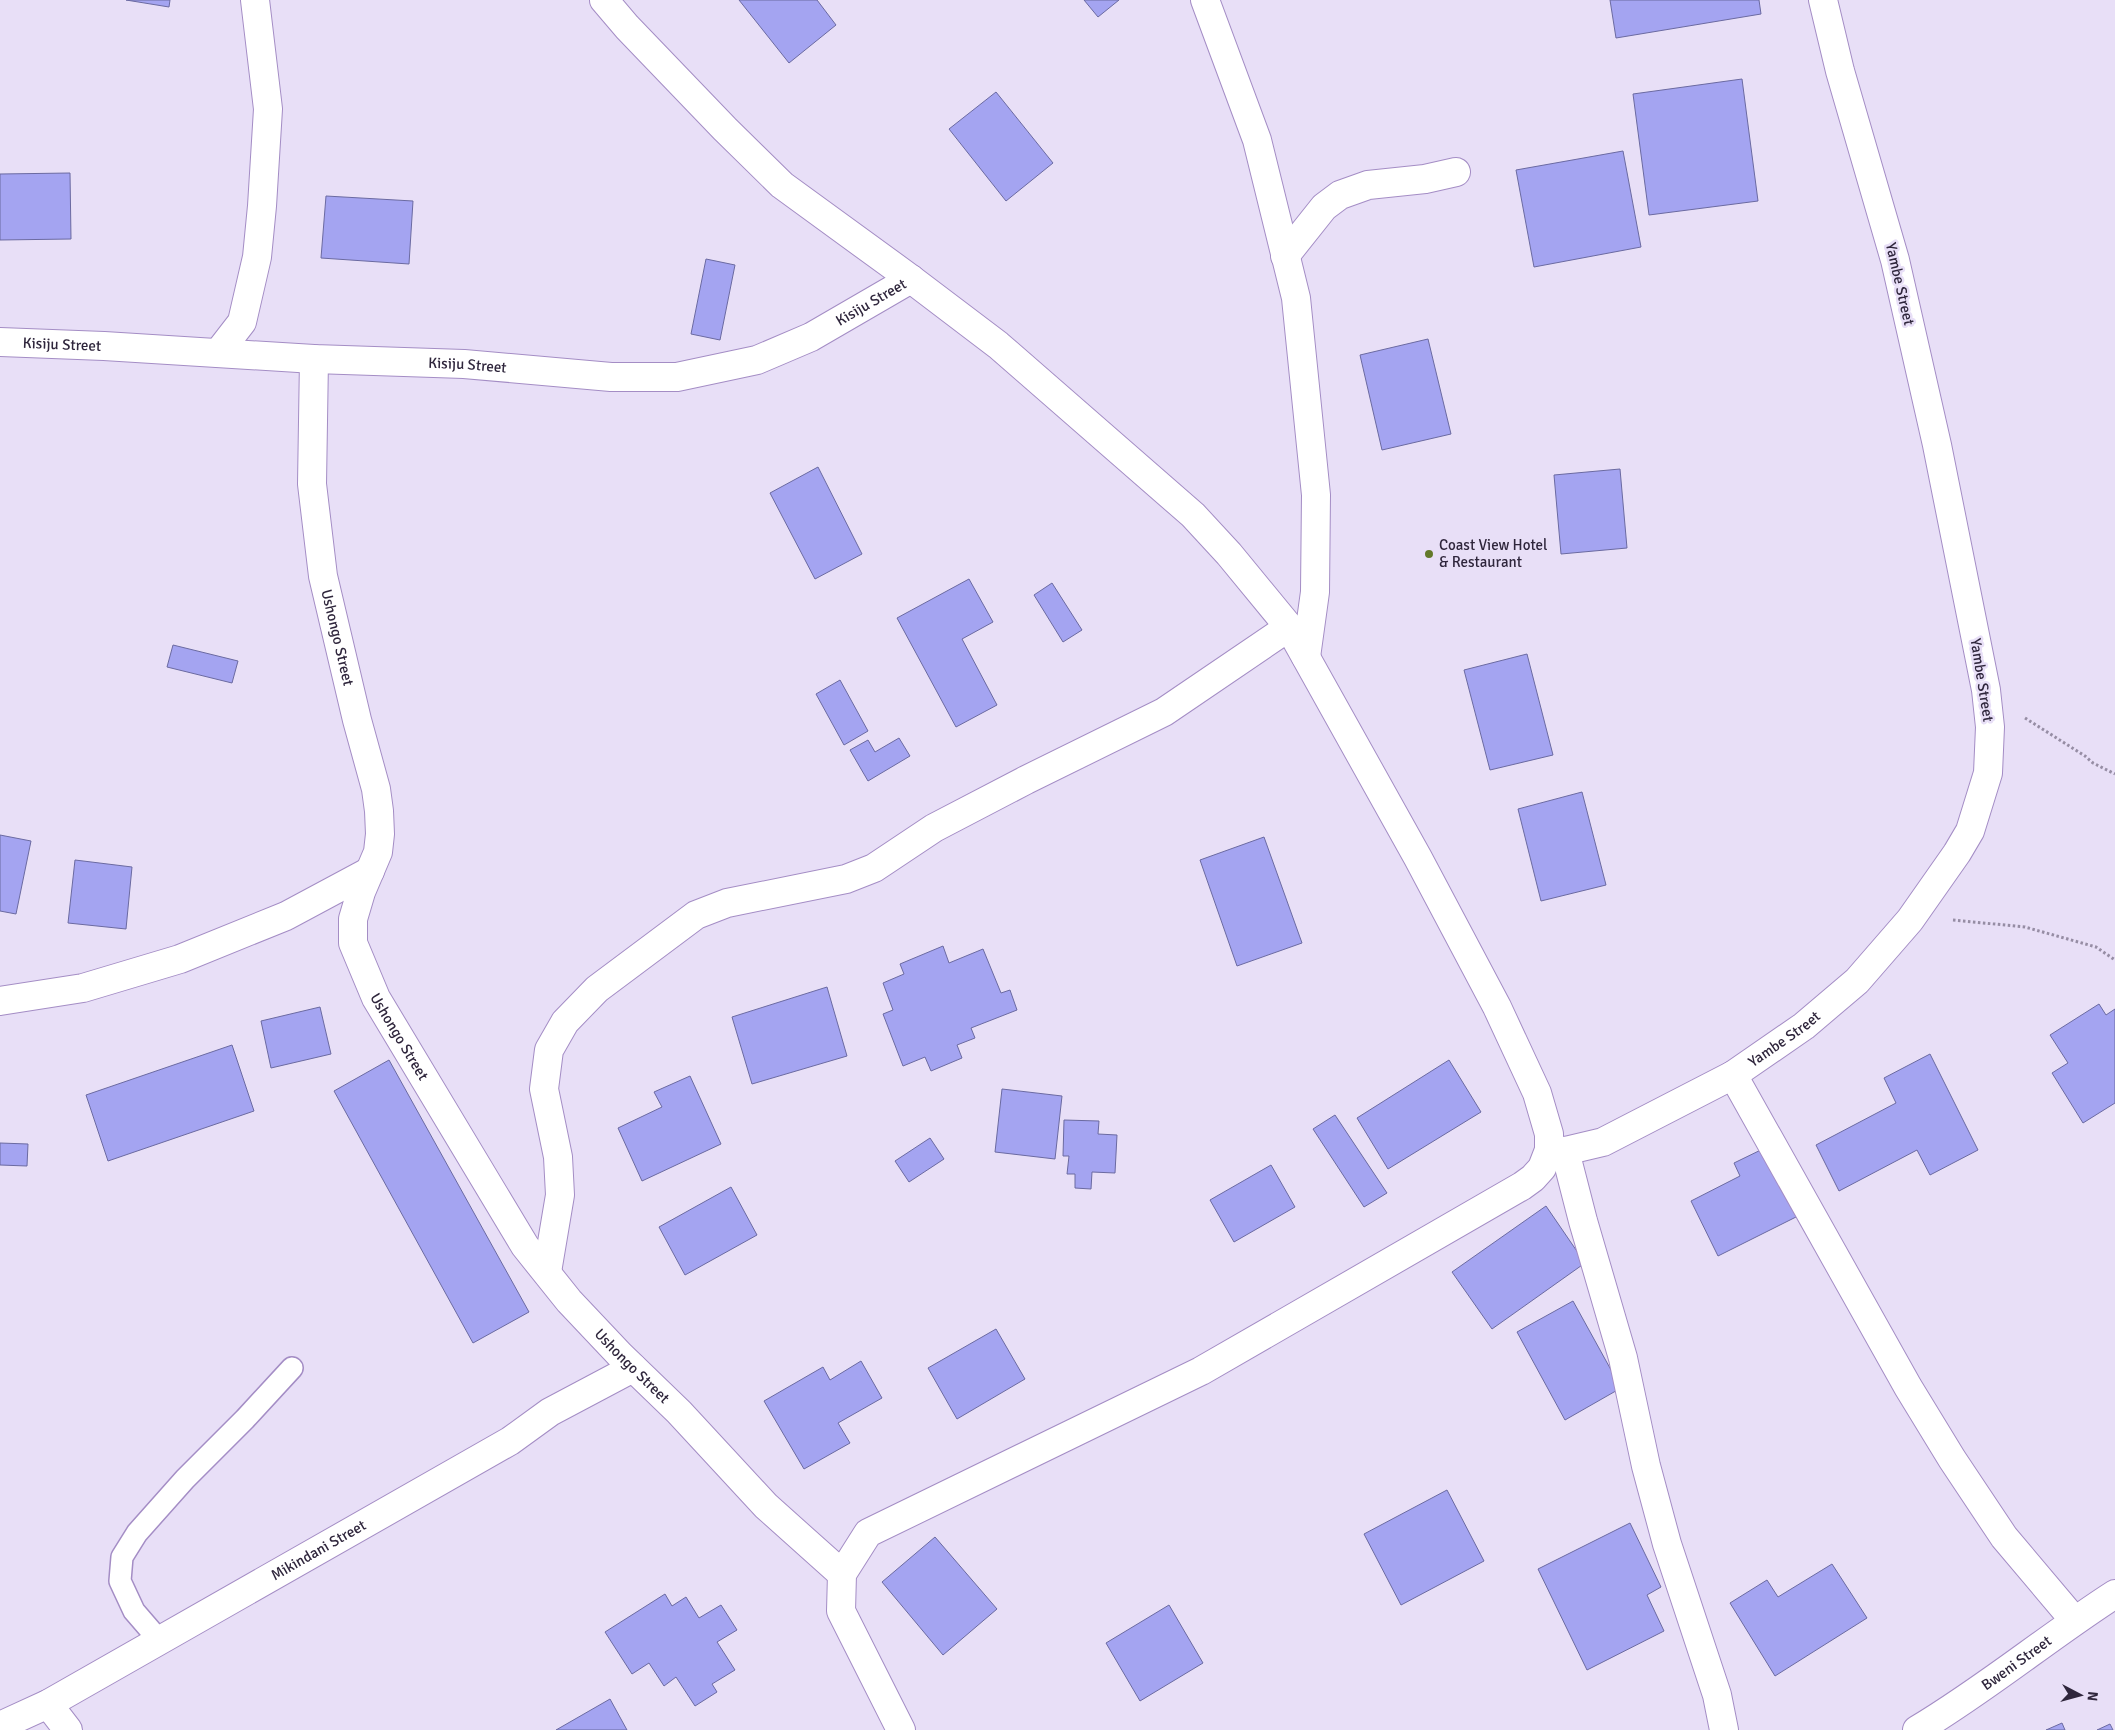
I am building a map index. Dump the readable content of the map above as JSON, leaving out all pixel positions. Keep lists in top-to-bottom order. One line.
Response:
{"streets":{"street":["Yambe Street","Kisiju Street","Ushongo Street","Mikindani Street","Bweni Street"]},"crossings":[["Kisiju Street","Ushongo Street"],["Ushongo Street","Mikindani Street"]],"places":["Coast View Hotel & Restaurant"],"north":"right"}
